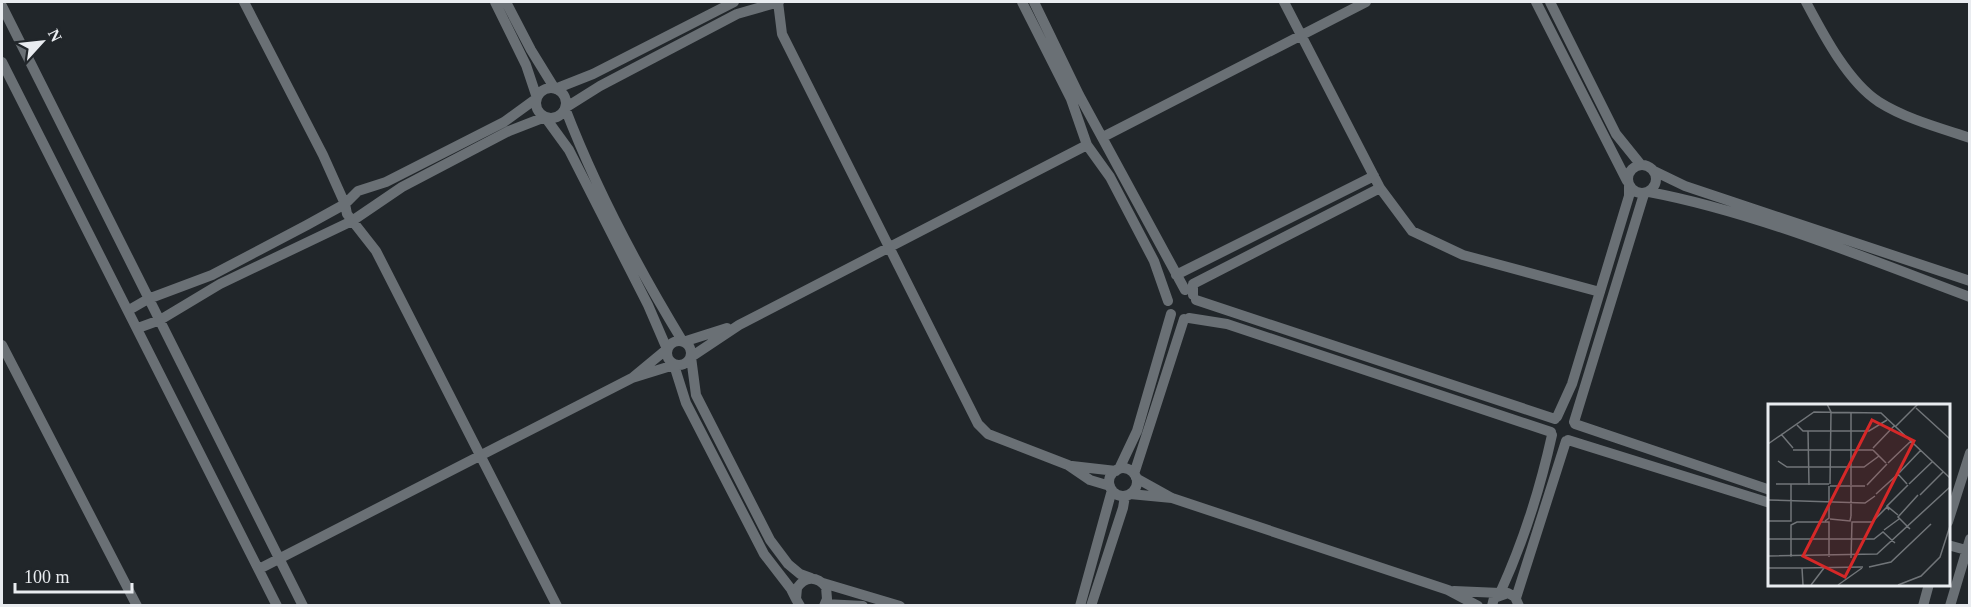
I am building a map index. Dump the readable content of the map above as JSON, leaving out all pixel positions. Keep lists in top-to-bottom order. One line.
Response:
{"scale_bar":"100 m","north":"top right"}
